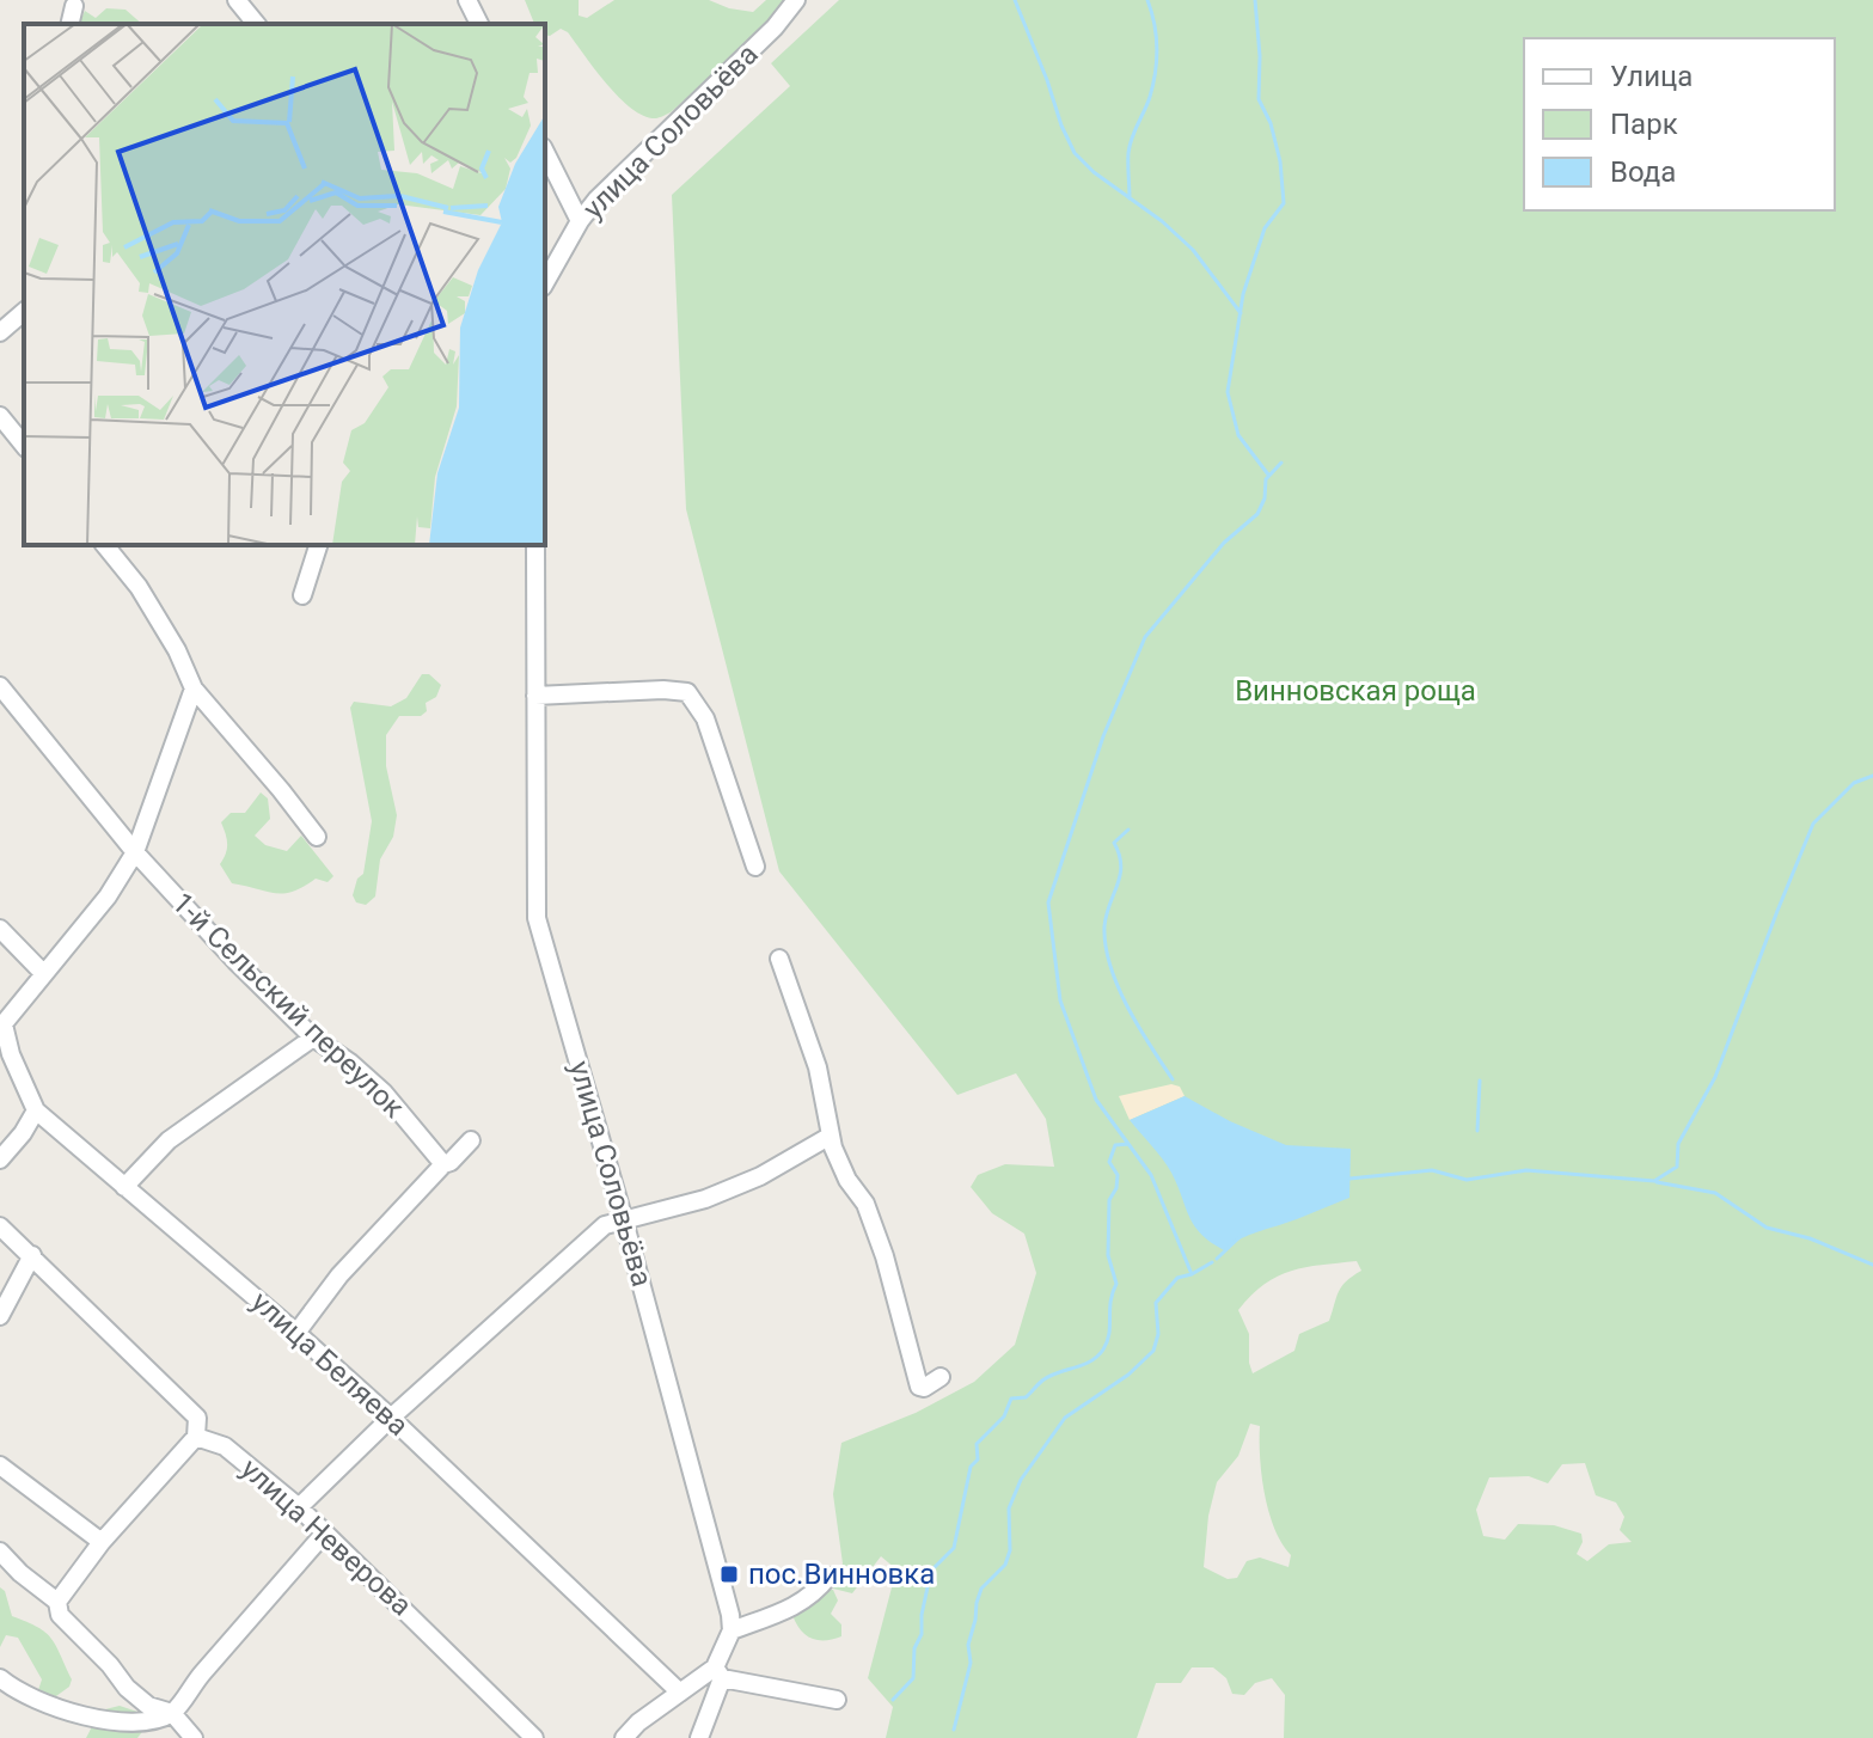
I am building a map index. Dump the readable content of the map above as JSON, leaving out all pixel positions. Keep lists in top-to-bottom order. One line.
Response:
{"streets":{"street":["улица Соловьёва","1-й Сельский переулок","улица Беляева","улица Неверова"]},"parks":["Винновская роща"],"places":{"transit":["пос.Винновка"]},"legend":["Улица","Парк","Вода"]}
